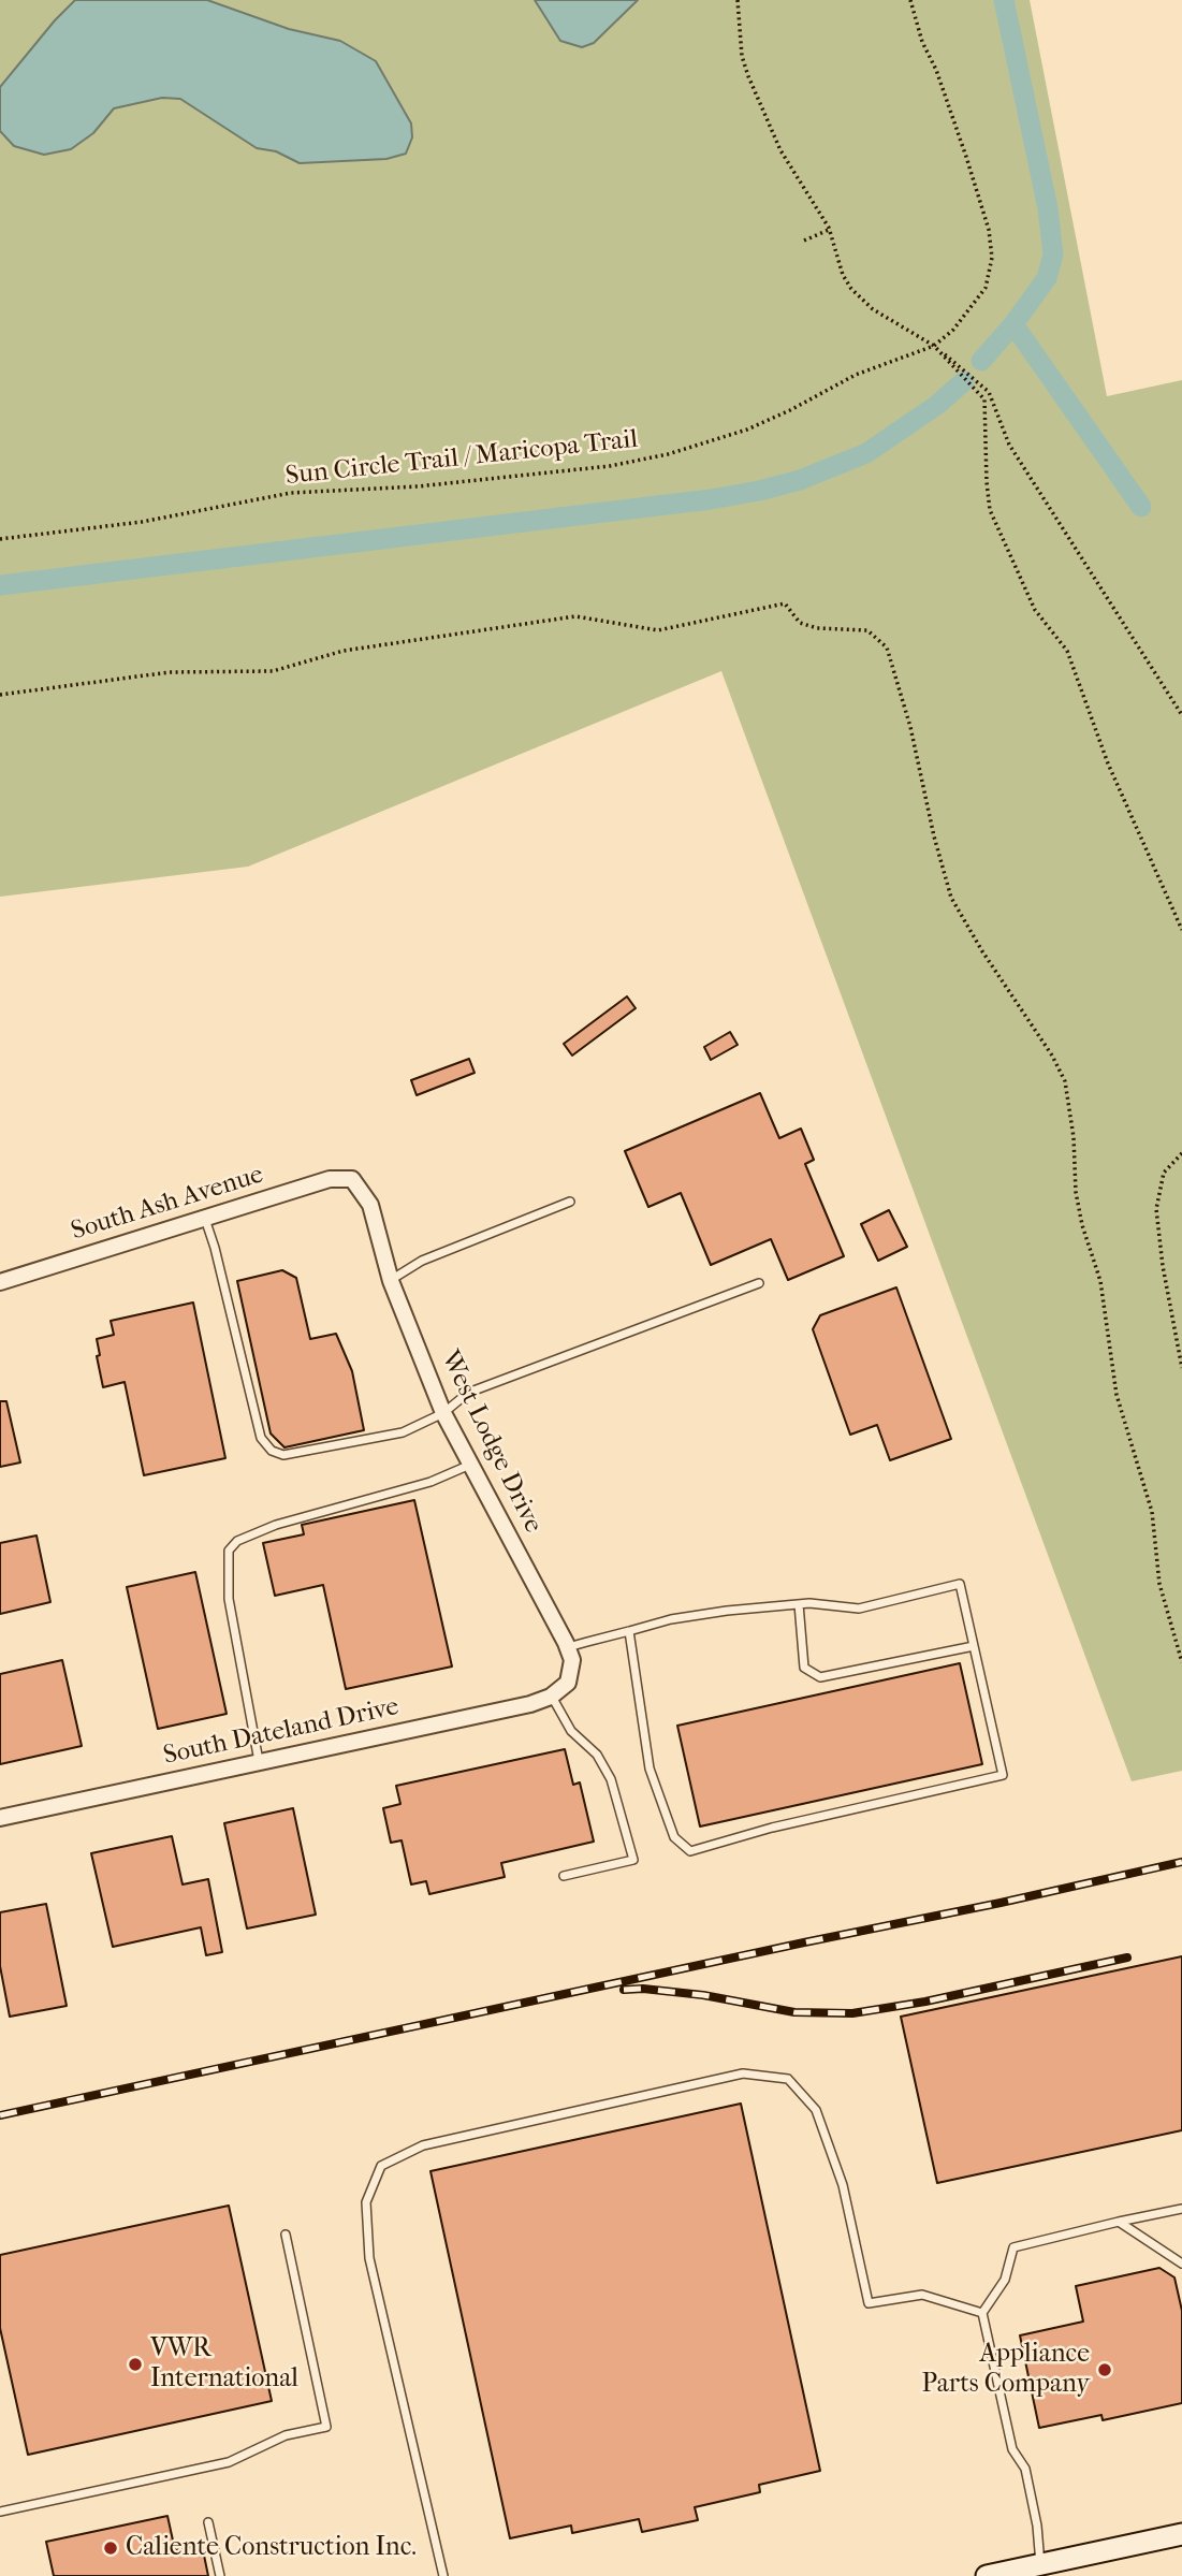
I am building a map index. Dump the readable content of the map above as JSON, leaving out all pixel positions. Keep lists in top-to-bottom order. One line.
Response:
{"streets":{"street":["South Ash Avenue","West Lodge Drive","South Dateland Drive"],"path":["Sun Circle Trail / Maricopa Trail"]},"crossings":[["South Ash Avenue","West Lodge Drive"],["West Lodge Drive","South Dateland Drive"]],"places":["VWR International","Appliance Parts Company","Caliente Construction Inc."]}
